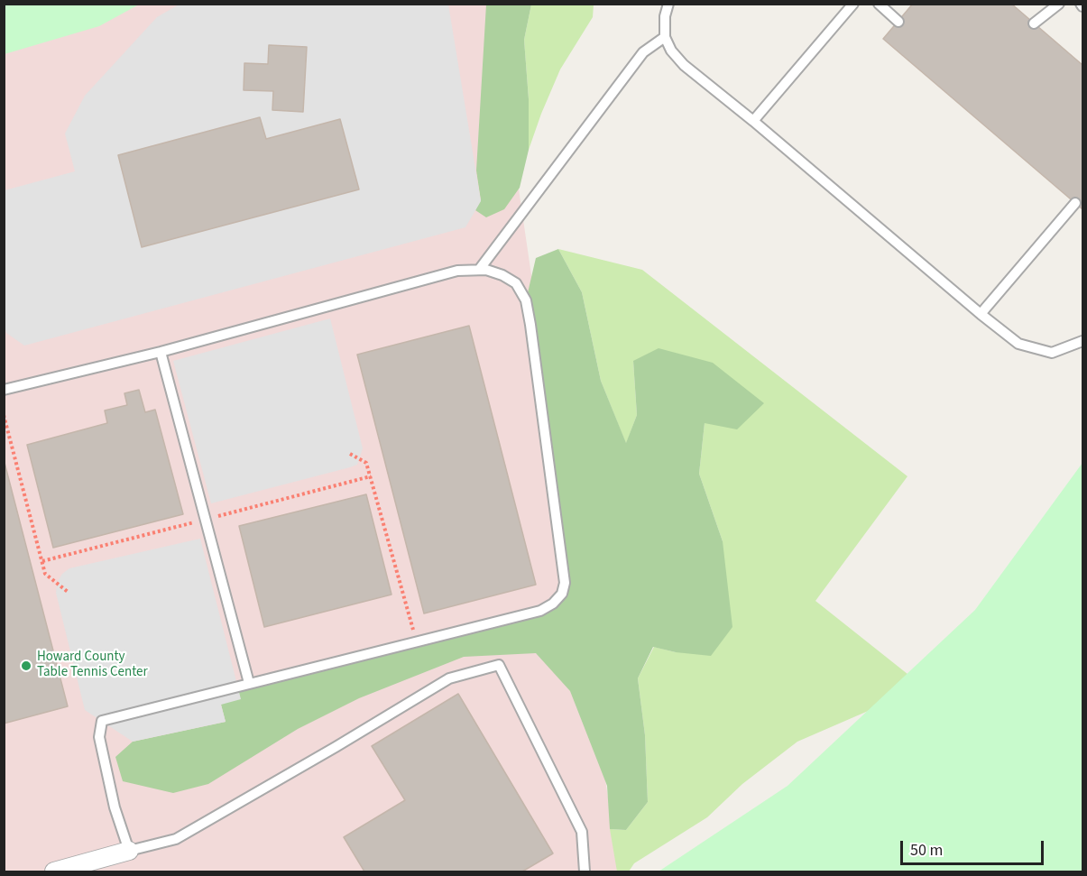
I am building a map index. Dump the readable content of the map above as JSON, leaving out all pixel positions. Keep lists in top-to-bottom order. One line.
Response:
{"places":["Howard County Table Tennis Center"],"scale_bar":"50 m"}
